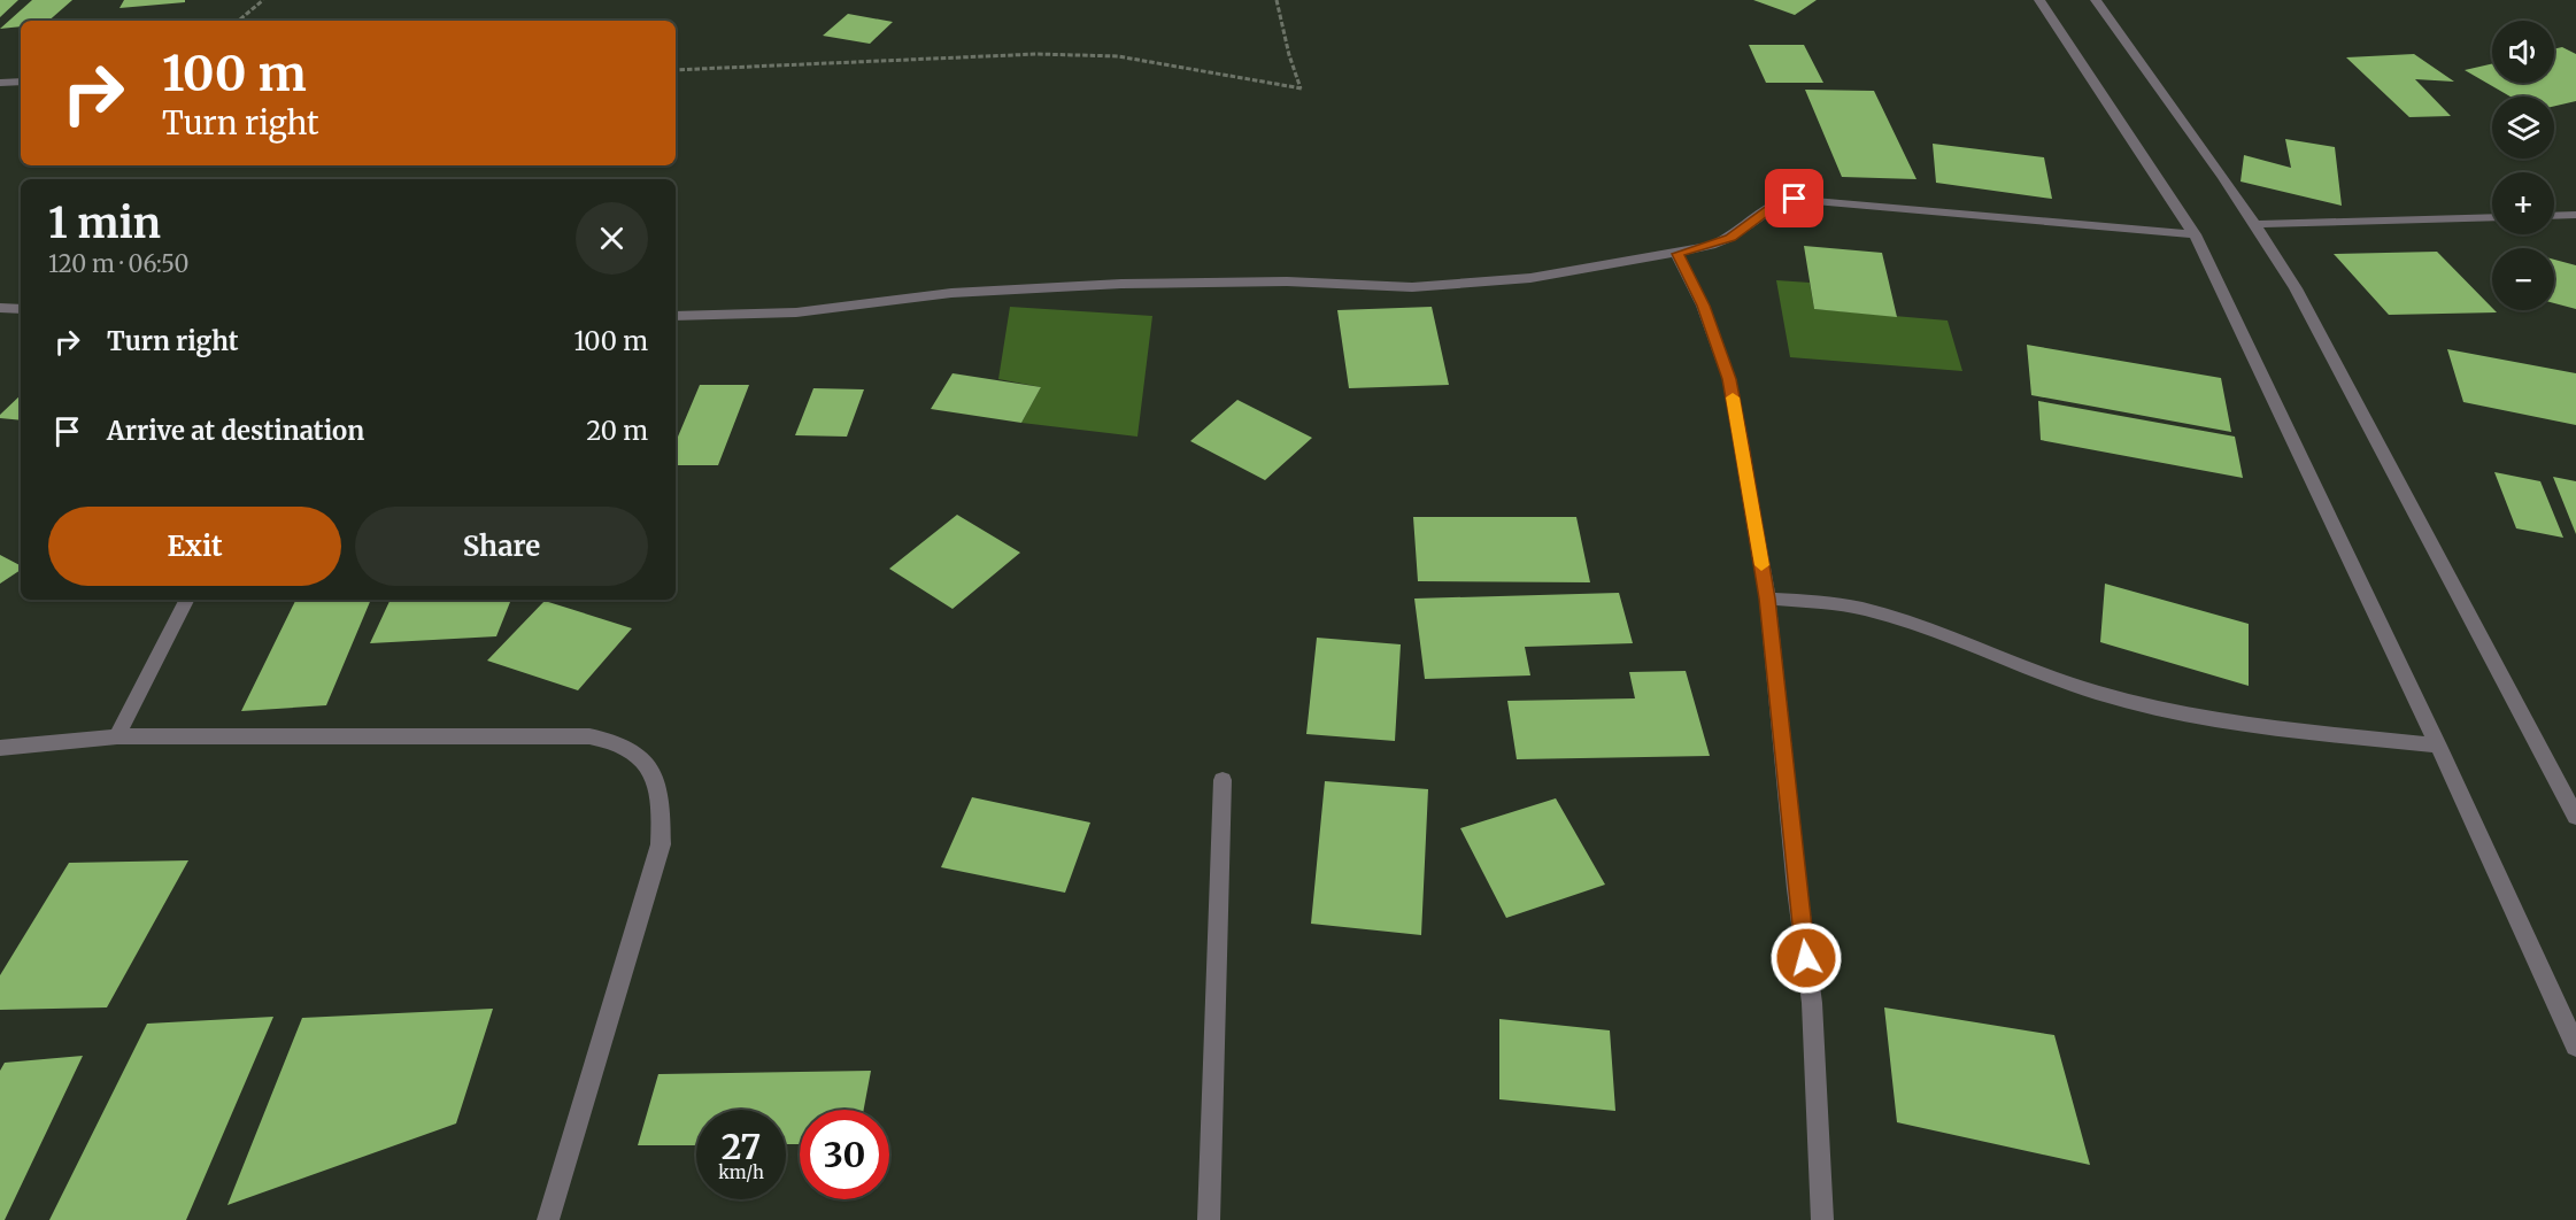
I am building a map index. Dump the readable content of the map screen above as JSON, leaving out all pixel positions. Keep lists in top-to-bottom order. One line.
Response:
{"page":{"map_buttons":["+","−"],"turn":["100 m","Turn right"],"heading":["1 min","120 m · 06:50"],"list":[{"name":"Turn right","value":"100 m"},{"name":"Arrive at destination","value":"20 m"}],"buttons":["Exit","Share"],"speed":"27 km/h","limit":"30"}}
